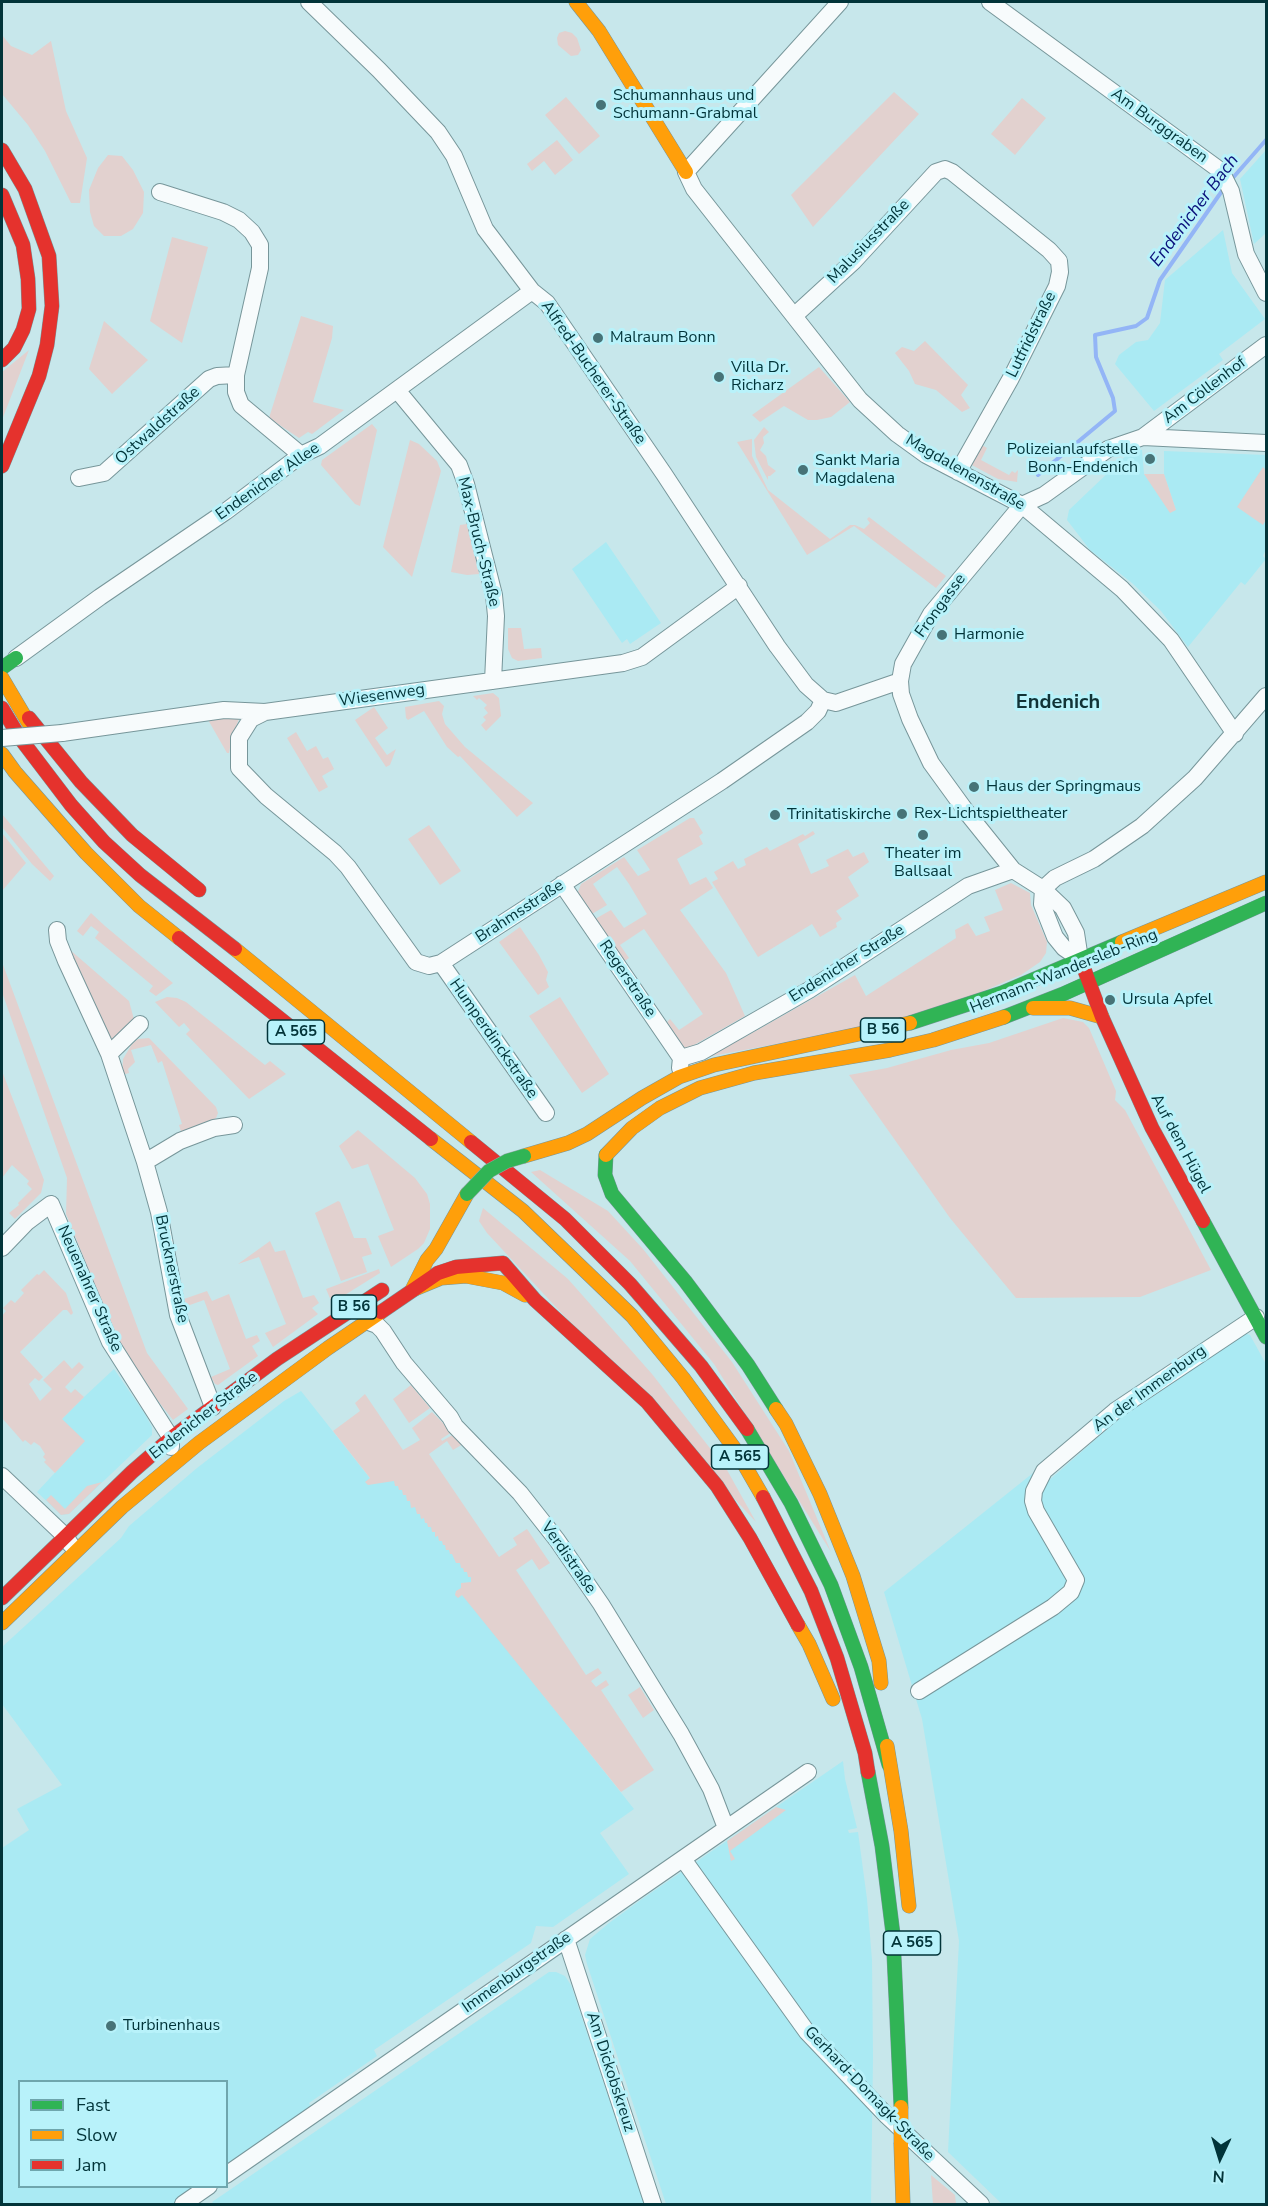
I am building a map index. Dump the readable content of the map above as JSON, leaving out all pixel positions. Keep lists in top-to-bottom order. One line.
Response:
{"streets":{"main road":["Endenicher Allee","Endenicher Straße","Hermann-Wandersleb-Ring","B 56","A 565","Auf dem Hügel"],"street":["Am Burggraben","Malusiusstraße","Lutfridstraße","Alfred-Bucherer-Straße","Am Cöllenhof","Ostwaldstraße","Magdalenenstraße","Max-Bruch-Straße","Frongasse","Wiesenweg","Brahmsstraße","Regerstraße","Humperdinckstraße","Brucknerstraße","Neuenahrer Straße","An der Immenburg","Verdistraße","Immenburgstraße","Am Dickobskreuz","Gerhard-Domagk-Straße"]},"crossings":[["Malusiusstraße","Lutfridstraße"],["Malusiusstraße","Magdalenenstraße"],["Lutfridstraße","Magdalenenstraße"],["Alfred-Bucherer-Straße","Endenicher Allee"],["Alfred-Bucherer-Straße","Wiesenweg"],["Alfred-Bucherer-Straße","Brahmsstraße"],["Magdalenenstraße","Frongasse"],["Endenicher Allee","Max-Bruch-Straße"],["Max-Bruch-Straße","Wiesenweg"],["Brahmsstraße","Regerstraße"],["Brahmsstraße","Humperdinckstraße"],["Endenicher Straße","Hermann-Wandersleb-Ring"],["Endenicher Straße","Regerstraße"],["Endenicher Straße","B 56"],["Endenicher Straße","Brucknerstraße"],["Endenicher Straße","Neuenahrer Straße"],["Endenicher Straße","Verdistraße"],["Hermann-Wandersleb-Ring","B 56"],["Hermann-Wandersleb-Ring","Auf dem Hügel"],["B 56","A 565"],["Auf dem Hügel","An der Immenburg"],["Verdistraße","Immenburgstraße"],["Immenburgstraße","Am Dickobskreuz"],["Immenburgstraße","Gerhard-Domagk-Straße"]],"districts":["Endenich"],"water":["Endenicher Bach"],"places":["Schumannhaus und Schumann-Grabmal","Malraum Bonn","Villa Dr. Richarz","Polizeianlaufstelle Bonn-Endenich","Sankt Maria Magdalena","Harmonie","Haus der Springmaus","Rex-Lichtspieltheater","Trinitatiskirche","Theater im Ballsaal","Ursula Apfel","Turbinenhaus"],"legend":["Fast","Slow","Jam"],"north":"bottom"}
